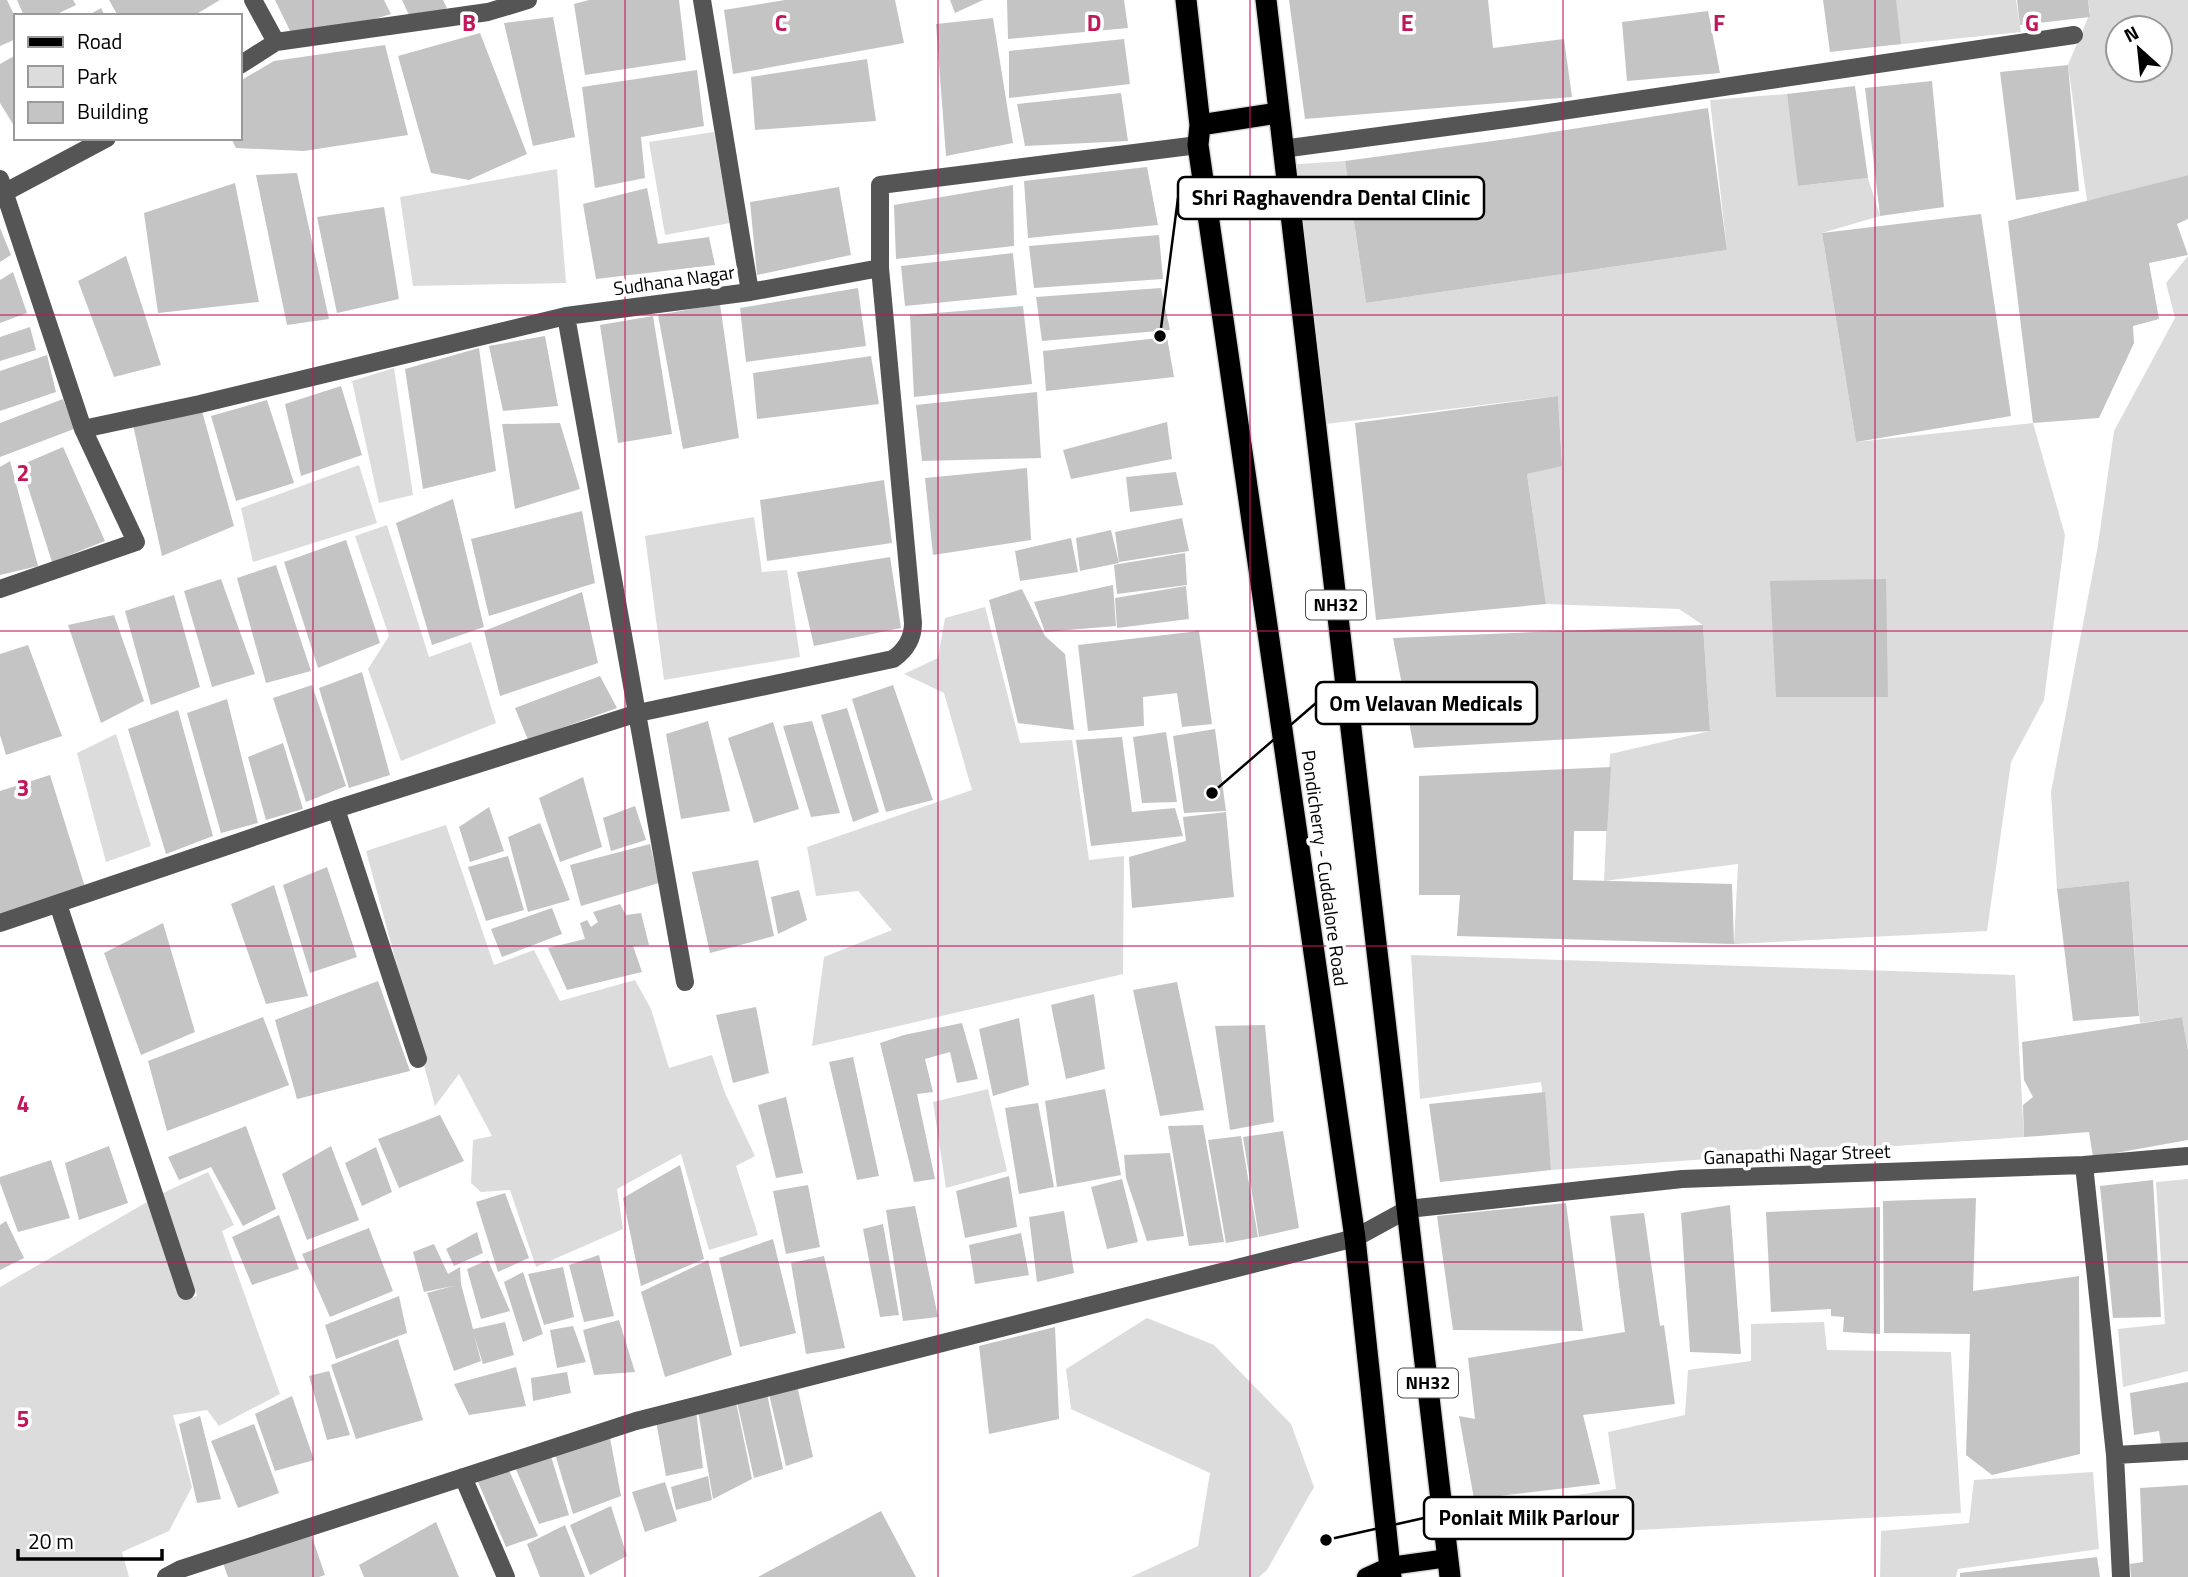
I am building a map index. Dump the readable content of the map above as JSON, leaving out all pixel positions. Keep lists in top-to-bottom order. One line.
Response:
{"streets":{"highway":["NH32","Pondicherry - Cuddalore Road"],"street":["Sudhana Nagar","Ganapathi Nagar Street"]},"crossings":[["Pondicherry - Cuddalore Road","Ganapathi Nagar Street"]],"places":["Shri Raghavendra Dental Clinic","Om Velavan Medicals","Ponlait Milk Parlour"],"legend":["Road","Park","Building"],"scale_bar":"20 m","north":"top left","grid":{"columns":["B","C","D","E","F","G"],"rows":["2","3","4","5"]}}
